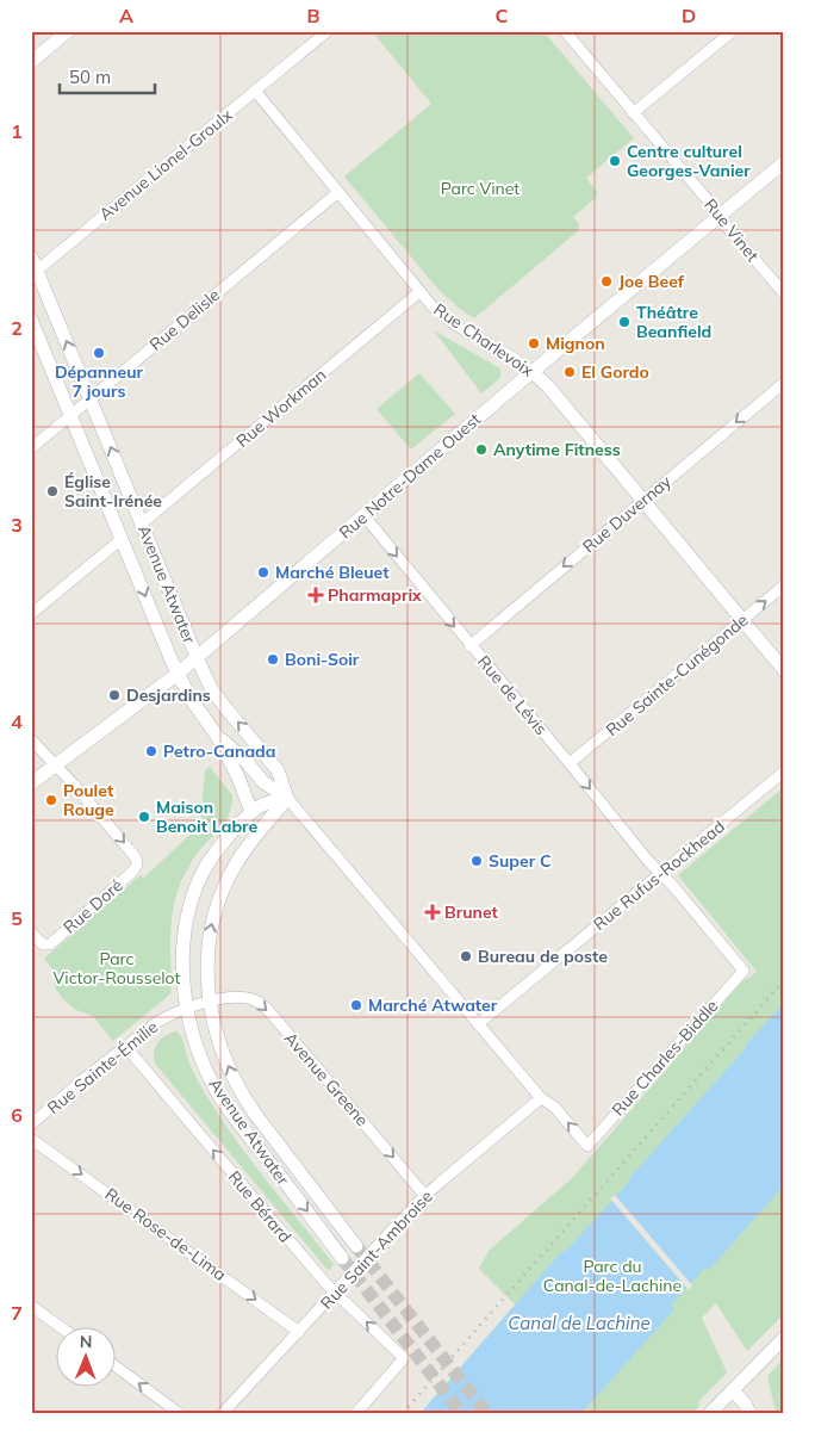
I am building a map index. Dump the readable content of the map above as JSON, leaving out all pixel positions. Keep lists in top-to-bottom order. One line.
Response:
{"streets":{"main road":["Rue Charlevoix","Rue Notre-Dame Ouest","Avenue Atwater"],"street":["Avenue Lionel-Groulx","Rue Vinet","Rue Delisle","Rue Workman","Rue Duvernay","Rue Sainte-Cunégonde","Rue de Lévis","Rue Rufus-Rockhead","Rue Doré","Rue Charles-Biddle","Rue Sainte-Émilie","Avenue Greene","Rue Bérard","Rue Rose-de-Lima","Rue Saint-Ambroise"]},"crossings":[["Avenue Lionel-Groulx","Rue Charlevoix"],["Avenue Lionel-Groulx","Avenue Atwater"],["Rue Vinet","Rue Notre-Dame Ouest"],["Rue Delisle","Rue Charlevoix"],["Rue Delisle","Avenue Atwater"],["Rue Charlevoix","Rue Workman"],["Rue Charlevoix","Rue Notre-Dame Ouest"],["Rue Charlevoix","Rue Duvernay"],["Rue Charlevoix","Rue Sainte-Cunégonde"],["Rue Workman","Avenue Atwater"],["Rue Notre-Dame Ouest","Avenue Atwater"],["Rue Notre-Dame Ouest","Rue de Lévis"],["Rue Notre-Dame Ouest","Rue Doré"],["Rue Duvernay","Rue de Lévis"],["Avenue Atwater","Rue Rufus-Rockhead"],["Avenue Atwater","Rue Charles-Biddle"],["Avenue Atwater","Rue Sainte-Émilie"],["Avenue Atwater","Avenue Greene"],["Avenue Atwater","Rue Saint-Ambroise"],["Rue Sainte-Cunégonde","Rue de Lévis"],["Rue de Lévis","Rue Rufus-Rockhead"],["Rue de Lévis","Rue Charles-Biddle"],["Rue Sainte-Émilie","Avenue Greene"],["Rue Sainte-Émilie","Rue Bérard"],["Avenue Greene","Rue Saint-Ambroise"],["Rue Bérard","Rue Saint-Ambroise"],["Rue Rose-de-Lima","Rue Saint-Ambroise"]],"one_way":["Rue Duvernay","Rue de Lévis","Avenue Greene","Rue Bérard","Rue Rose-de-Lima"],"water":["Canal de Lachine"],"parks":["Parc Vinet","Parc Victor-Rousselot","Parc du Canal-de-Lachine"],"places":{"other":["Centre culturel Georges-Vanier","Joe Beef","Théâtre Beanfield","Mignon","Dépanneur 7 jours","El Gordo","Anytime Fitness","Église Saint-Irénée","Marché Bleuet","Boni-Soir","Desjardins","Petro-Canada","Poulet Rouge","Maison Benoit Labre","Super C","Bureau de poste","Marché Atwater"],"health":["Pharmaprix","Brunet"]},"scale_bar":"50 m","north":"top","grid":{"columns":["A","B","C","D"],"rows":["1","2","3","4","5","6","7"]}}
